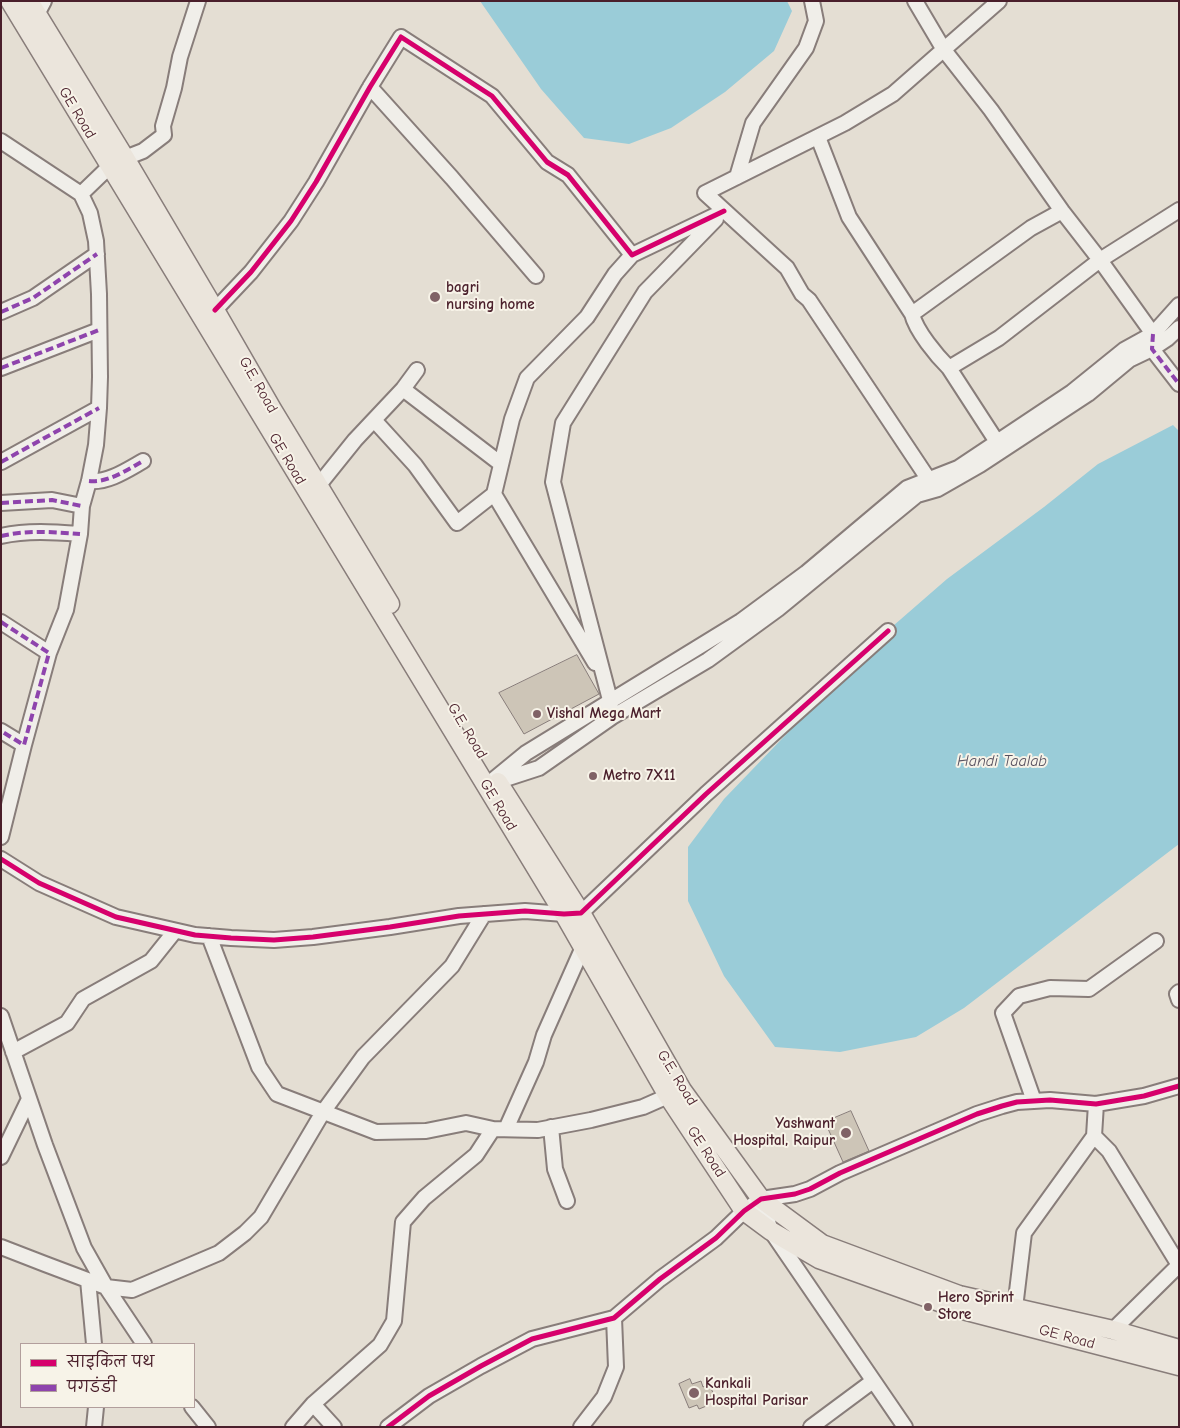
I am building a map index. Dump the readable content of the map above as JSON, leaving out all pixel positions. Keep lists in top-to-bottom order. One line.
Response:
{"streets":{"main road":["GE Road","G.E. Road"]},"crossings":[["GE Road","G.E. Road"]],"water":["Handi Taalab"],"places":["bagri nursing home","Vishal Mega Mart","Metro 7X11","Yashwant Hospital, Raipur","Hero Sprint Store","Kankali Hospital Parisar"],"legend":["साइकिल पथ","पगडंडी"]}
